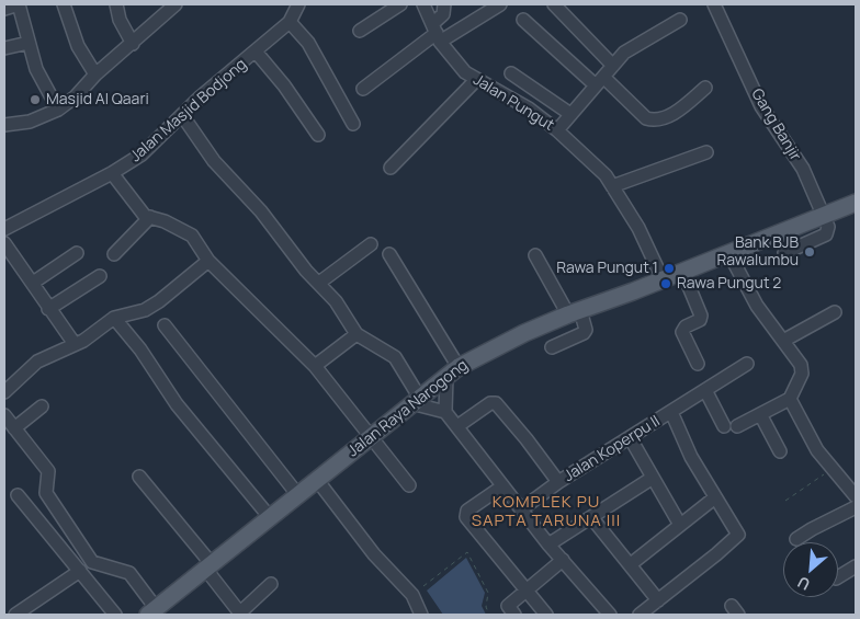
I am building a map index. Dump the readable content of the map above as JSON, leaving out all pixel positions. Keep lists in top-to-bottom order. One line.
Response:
{"streets":{"main road":["Jalan Raya Narogong"],"street":["Jalan Pungut","Jalan Masjid Bodjong","Gang Banjir","Jalan Koperpu II"]},"crossings":[["Jalan Pungut","Jalan Raya Narogong"],["Gang Banjir","Jalan Raya Narogong"]],"districts":["KOMPLEK PU SAPTA TARUNA III"],"places":["Masjid Al Qaari","Bank BJB Rawalumbu","Rawa Pungut 1","Rawa Pungut 2"],"north":"bottom left"}
